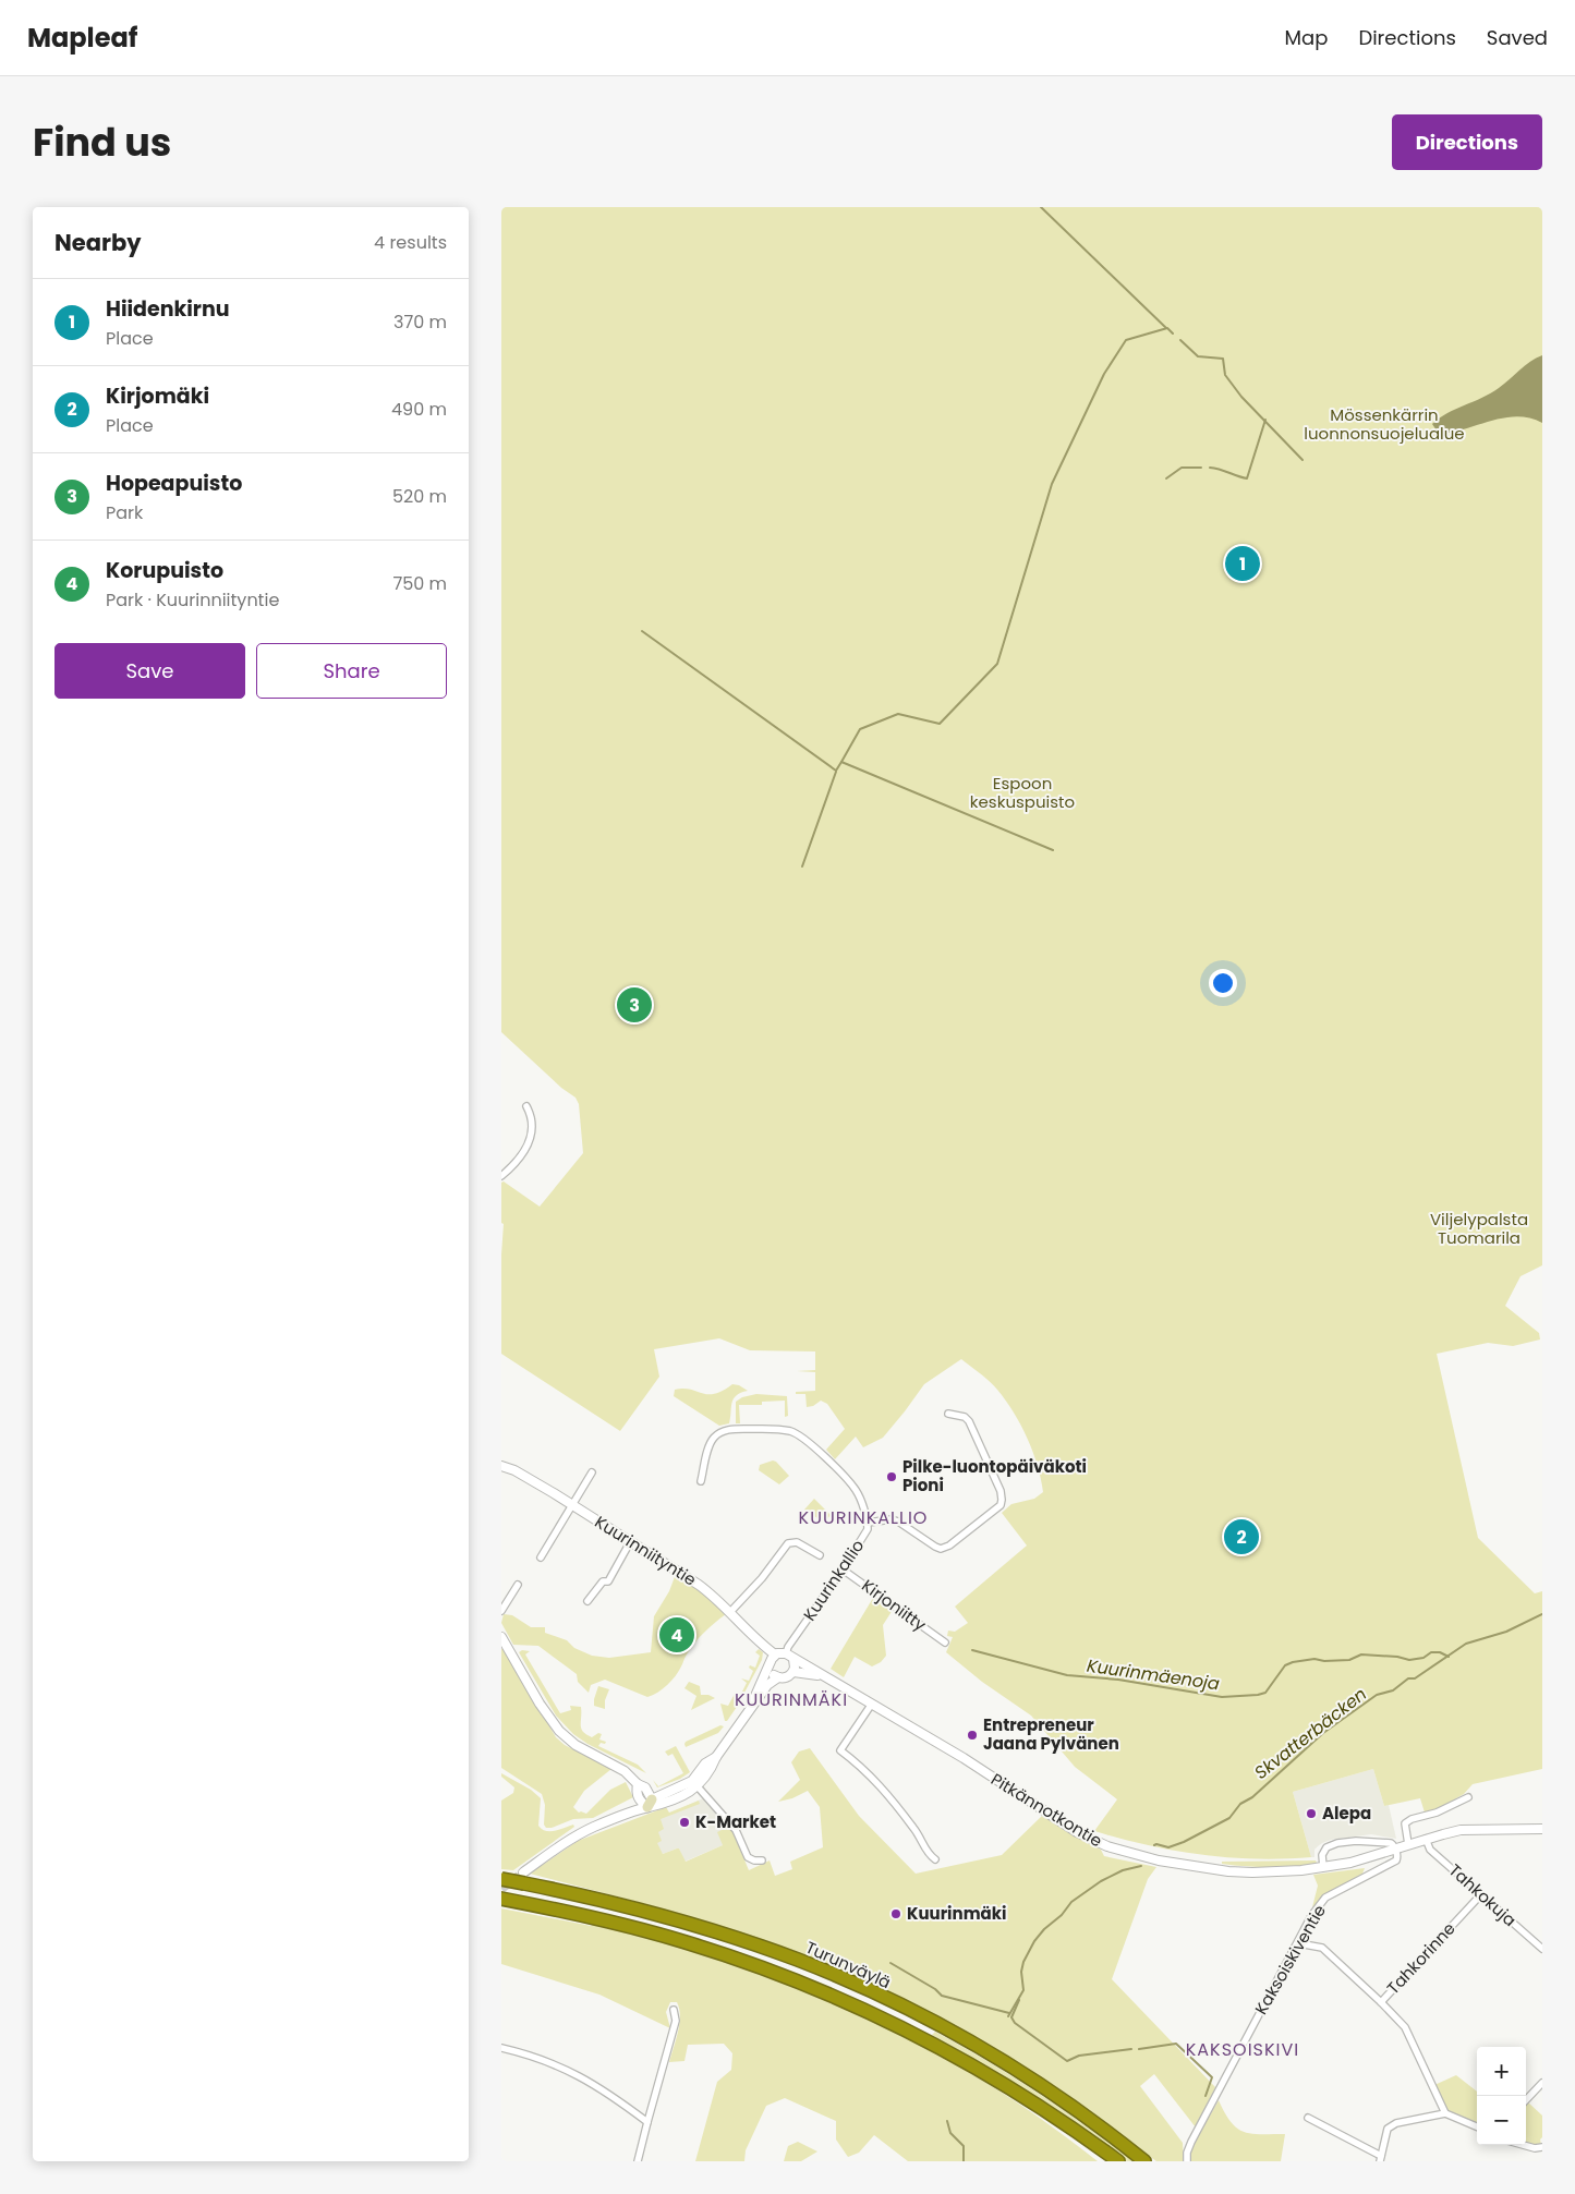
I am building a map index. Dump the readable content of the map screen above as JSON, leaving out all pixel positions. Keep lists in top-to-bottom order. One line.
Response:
{"streets":{"highway":["Turunväylä"],"street":["Kuurinniityntie","Kuurinkallio","Kirjoniitty","Pitkännotkontie","Tahkokuja","Tahkorinne","Kaksoiskiventie"]},"crossings":[["Kuurinniityntie","Kuurinkallio"],["Kuurinniityntie","Pitkännotkontie"],["Kuurinkallio","Kirjoniitty"],["Kuurinkallio","Pitkännotkontie"],["Pitkännotkontie","Tahkokuja"],["Pitkännotkontie","Kaksoiskiventie"],["Tahkokuja","Tahkorinne"]],"districts":["KUURINKALLIO","KUURINMÄKI","KAKSOISKIVI"],"water":["Kuurinmäenoja","Skvatterbäcken"],"parks":["Mössenkärrin luonnonsuojelualue","Espoon keskuspuisto","Viljelypalsta Tuomarila"],"places":["Pilke-luontopäiväkoti Pioni","Entrepreneur Jaana Pylvänen","Alepa","K-Market","Kuurinmäki"],"page":{"header":"Mapleaf","nav":["Map","Directions","Saved"],"title":"Find us","buttons":["Directions",["Save","Share"]],"heading":["Nearby","4 results"],"list":[{"mark":"1","name":"Hiidenkirnu","note":"Place","value":"370 m"},{"mark":"2","name":"Kirjomäki","note":"Place","value":"490 m"},{"mark":"3","name":"Hopeapuisto","note":"Park","value":"520 m"},{"mark":"4","name":"Korupuisto","note":"Park · Kuurinniityntie","value":"750 m"}],"pins":["1","3","2","4"],"map_buttons":["+","−"]}}
